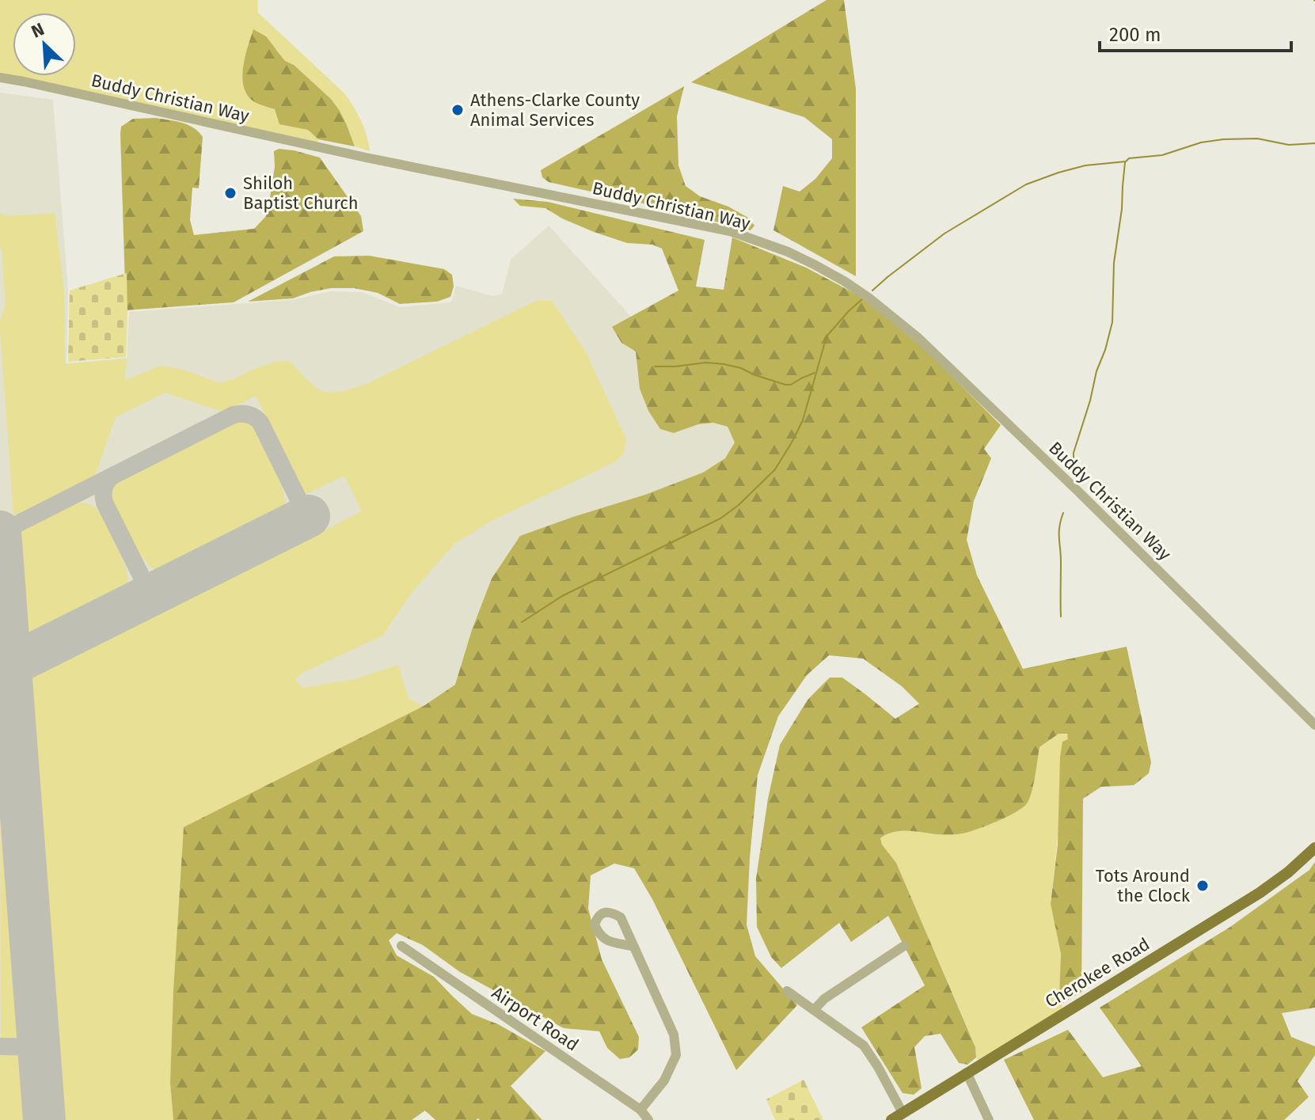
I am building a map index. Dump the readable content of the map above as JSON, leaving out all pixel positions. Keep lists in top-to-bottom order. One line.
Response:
{"streets":{"main road":["Cherokee Road"],"street":["Buddy Christian Way","Airport Road"]},"places":["Athens-Clarke County Animal Services","Shiloh Baptist Church","Tots Around the Clock"],"scale_bar":"200 m","north":"top left"}
